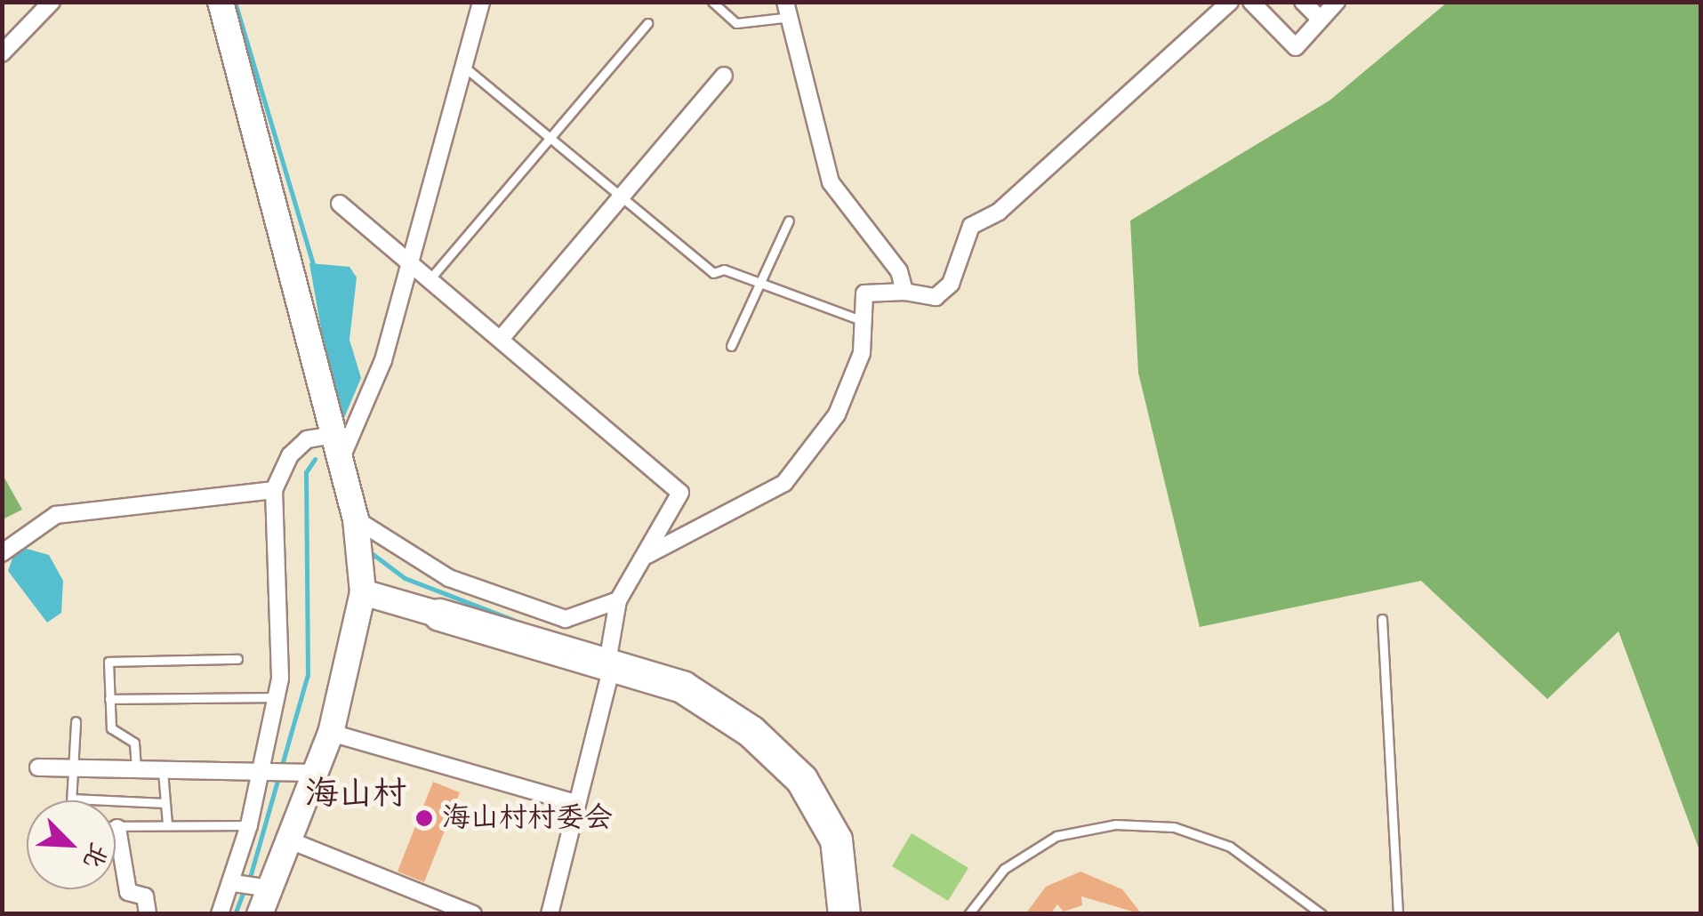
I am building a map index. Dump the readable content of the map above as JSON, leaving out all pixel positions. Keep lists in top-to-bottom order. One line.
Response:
{"districts":["海山村"],"places":["海山村村委会"],"north":"bottom right"}
